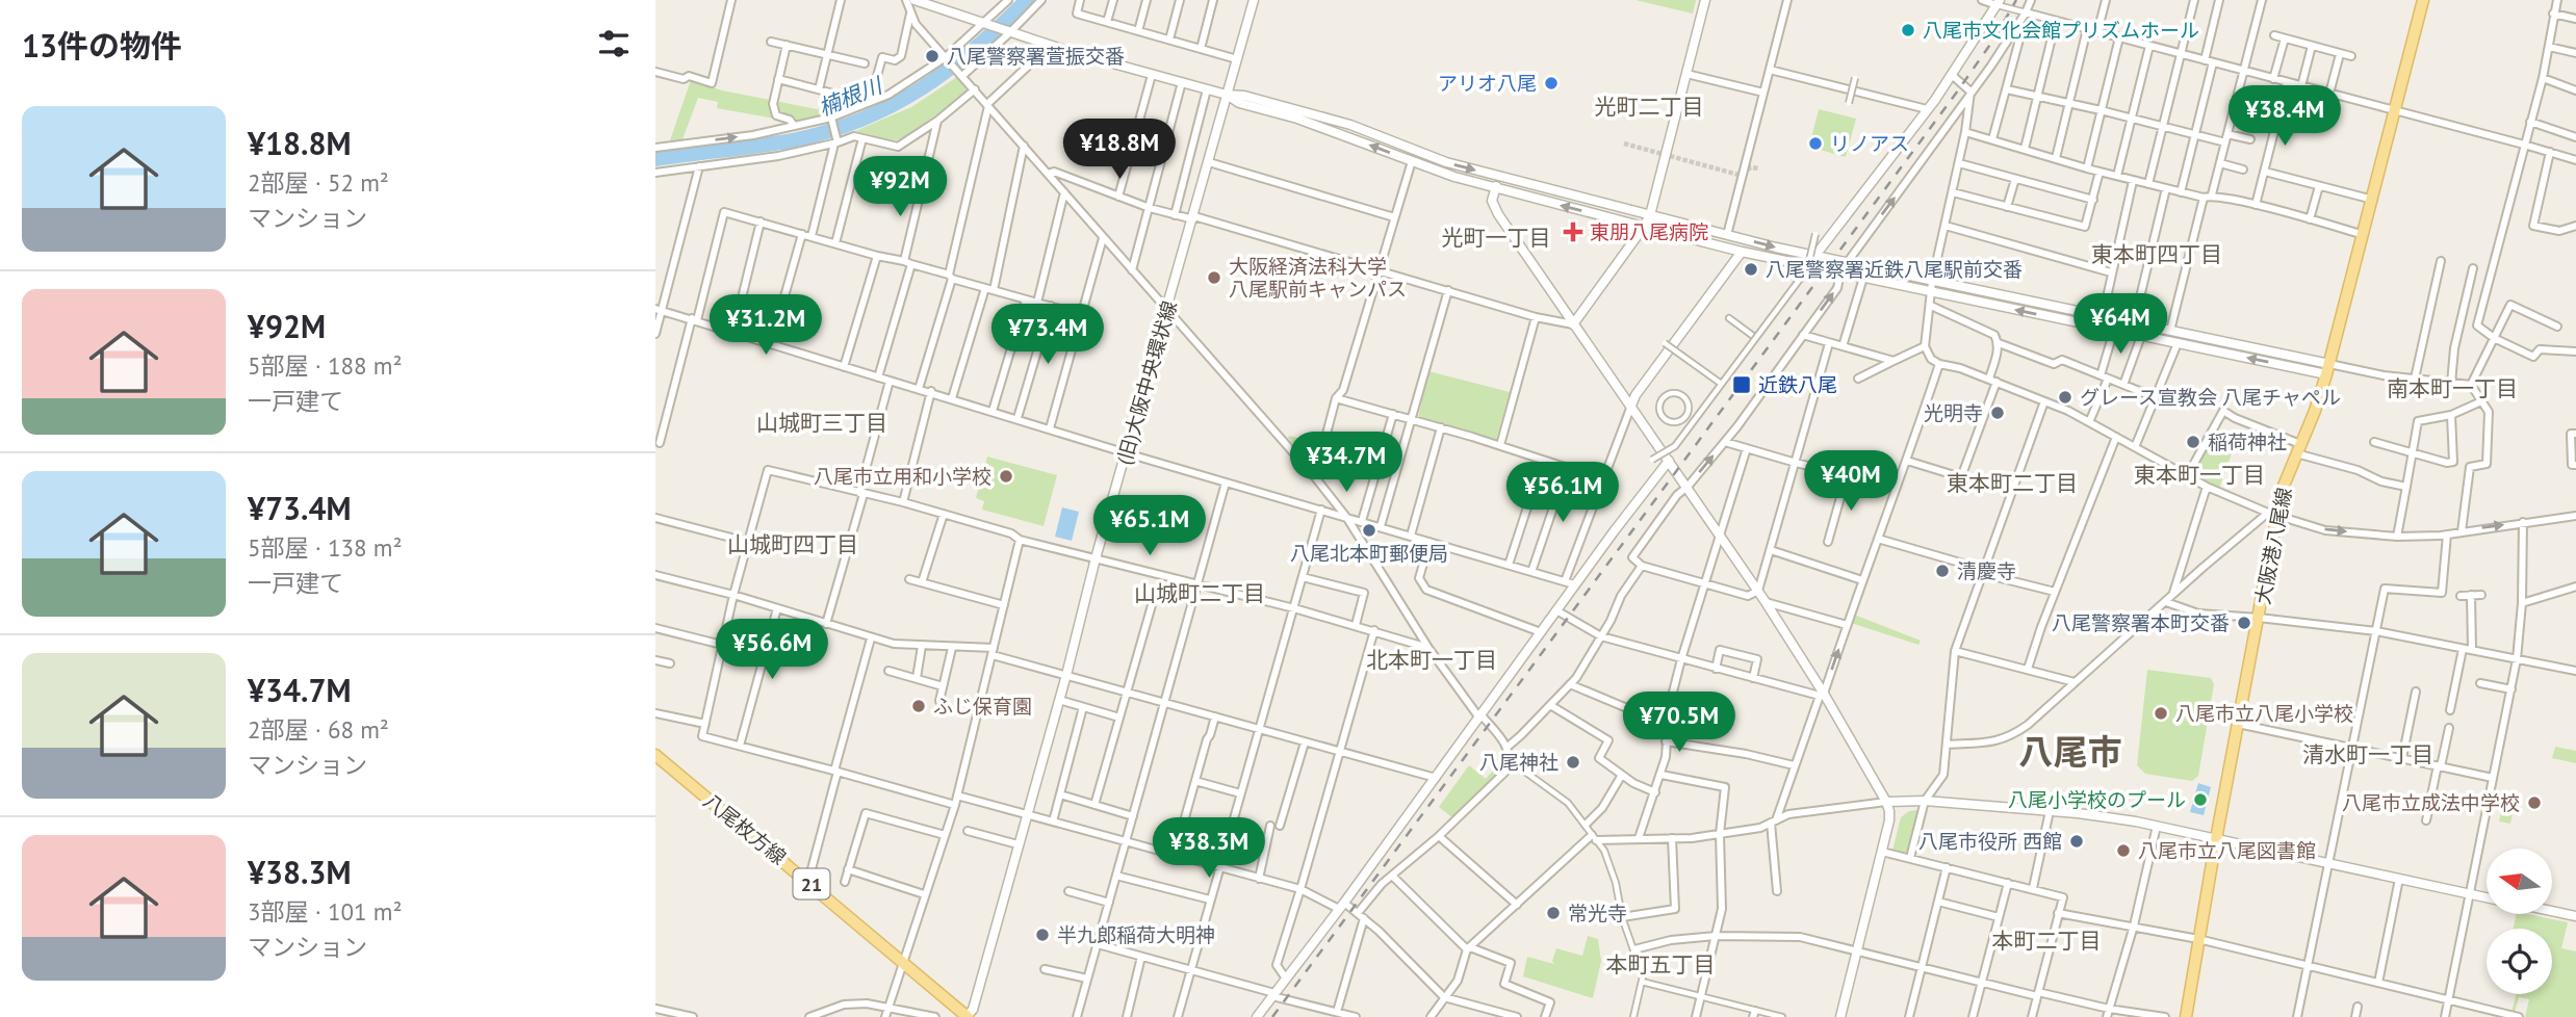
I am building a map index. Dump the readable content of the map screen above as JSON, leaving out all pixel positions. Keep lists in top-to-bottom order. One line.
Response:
{"streets":{"main road":["大阪港八尾線","八尾枚方線","21"],"street":["(旧)大阪中央環状線"]},"crossings":[["(旧)大阪中央環状線","八尾枚方線"]],"districts":["光町二丁目","光町一丁目","東本町四丁目","南本町一丁目","山城町三丁目","東本町一丁目","東本町二丁目","山城町四丁目","山城町二丁目","北本町一丁目","八尾市","清水町一丁目","本町二丁目","本町五丁目"],"water":["楠根川"],"places":{"other":["八尾市文化会館プリズムホール","八尾警察署萱振交番","アリオ八尾","リノアス","八尾警察署近鉄八尾駅前交番","大阪経済法科大学 八尾駅前キャンパス","グレース宣教会 八尾チャペル","光明寺","稲荷神社","八尾市立用和小学校","八尾北本町郵便局","清慶寺","八尾警察署本町交番","ふじ保育園","八尾市立八尾小学校","八尾神社","八尾小学校のプール","八尾市立成法中学校","八尾市役所 西館","八尾市立八尾図書館","常光寺","半九郎稲荷大明神"],"health":["東朋八尾病院"],"transit":["近鉄八尾"]},"north":"left","page":{"heading":"13件の物件","price":["¥38.4M","¥18.8M","¥92M","¥64M","¥31.2M","¥73.4M","¥34.7M","¥40M","¥56.1M","¥65.1M","¥56.6M","¥70.5M","¥38.3M"],"list":[{"name":"¥18.8M","note":"2部屋 · 52 m² · マンション"},{"name":"¥92M","note":"5部屋 · 188 m² · 一戸建て"},{"name":"¥73.4M","note":"5部屋 · 138 m² · 一戸建て"},{"name":"¥34.7M","note":"2部屋 · 68 m² · マンション"},{"name":"¥38.3M","note":"3部屋 · 101 m² · マンション"}]}}
